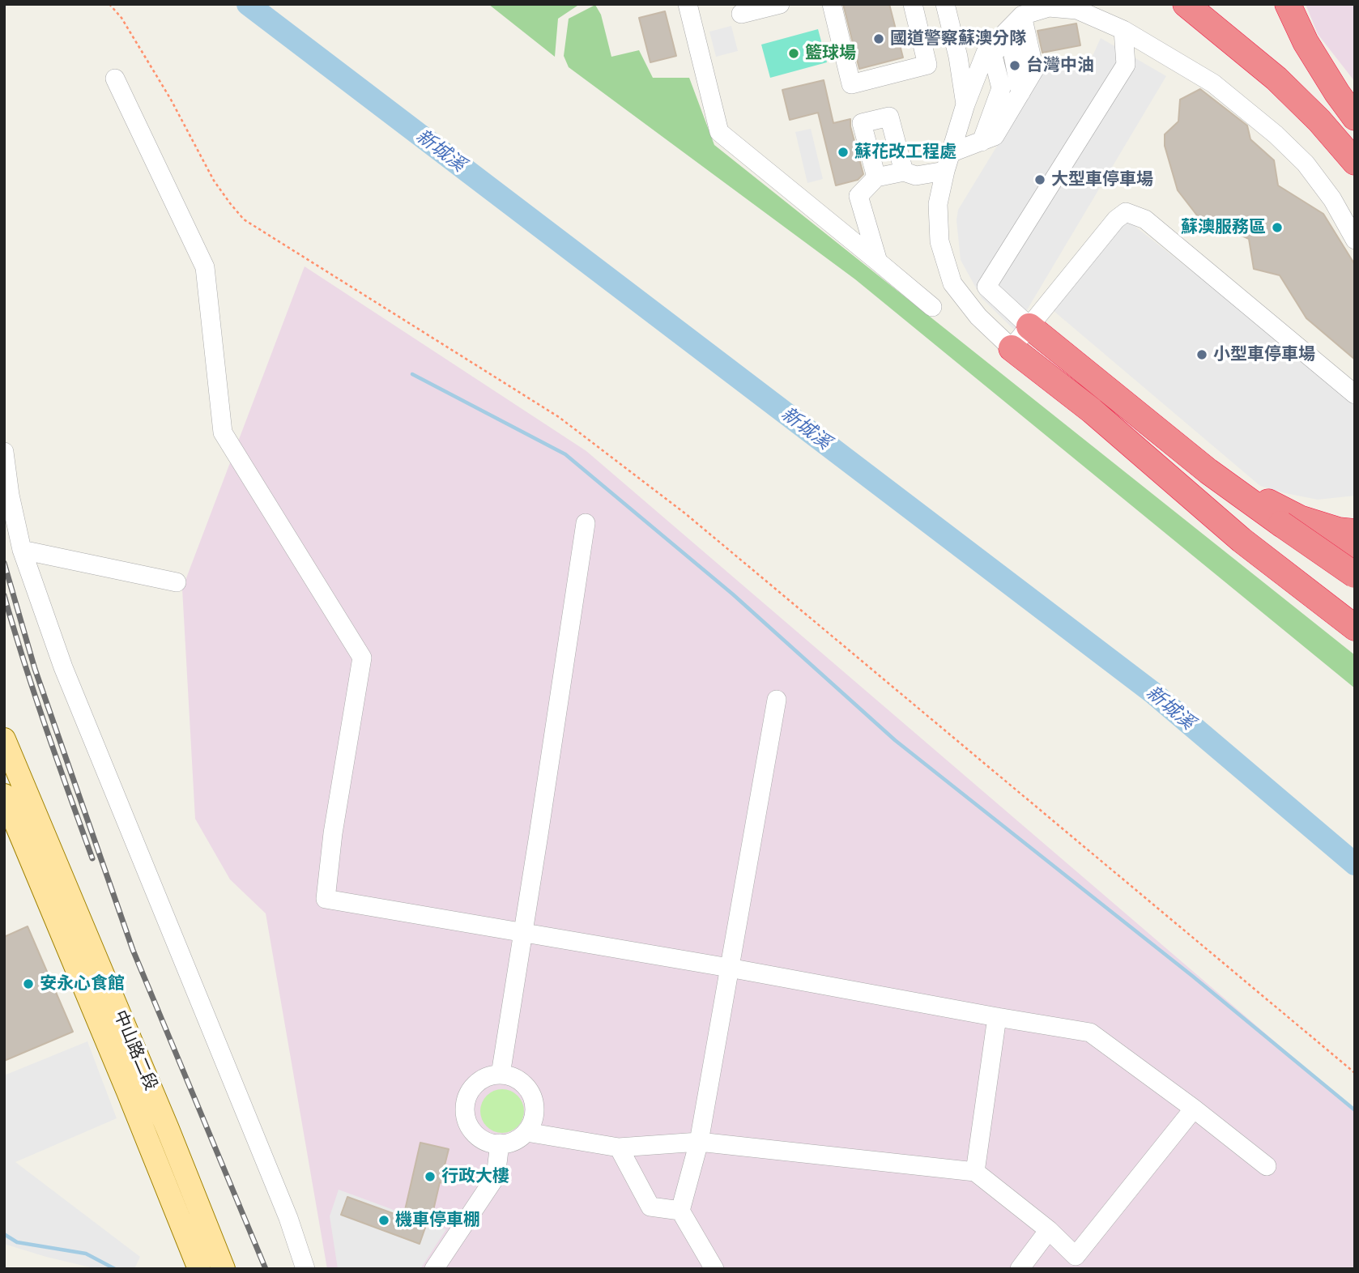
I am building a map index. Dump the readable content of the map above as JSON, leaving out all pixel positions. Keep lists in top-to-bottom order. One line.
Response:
{"streets":{"main road":["中山路二段"]},"water":["新城溪"],"places":["國道警察蘇澳分隊","籃球場","台灣中油","蘇花改工程處","大型車停車場","蘇澳服務區","小型車停車場","安永心食館","行政大樓","機車停車棚"]}
